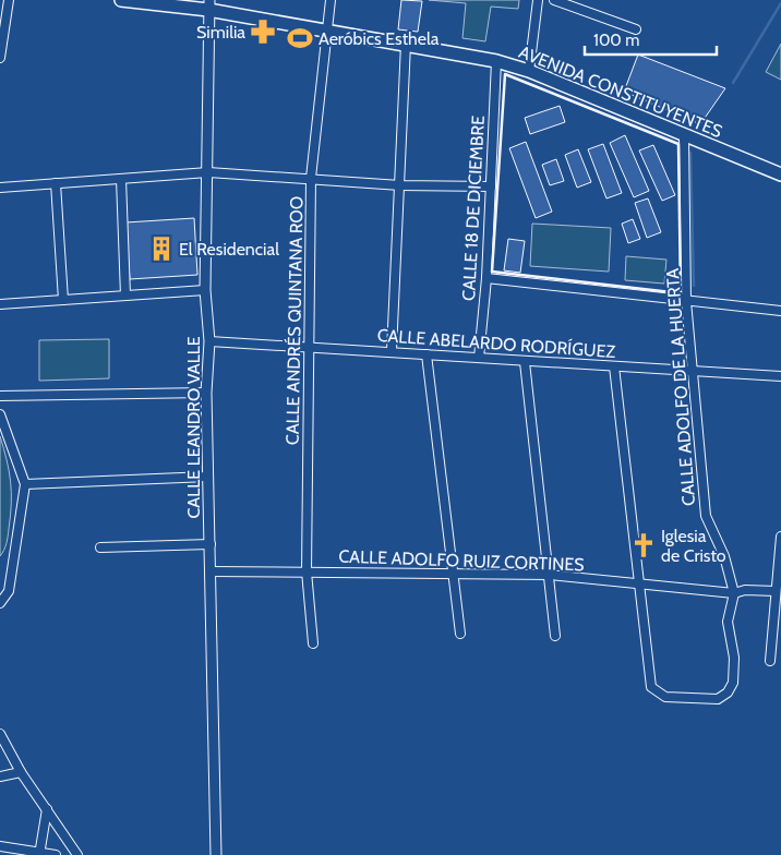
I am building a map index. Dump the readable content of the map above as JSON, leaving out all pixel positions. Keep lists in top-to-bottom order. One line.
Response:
{"streets":{"main road":["AVENIDA CONSTITUYENTES"],"street":["CALLE 18 DE DICIEMBRE","CALLE ANDRÉS QUINTANA ROO","CALLE ABELARDO RODRÍGUEZ","CALLE ADOLFO DE LA HUERTA","CALLE LEANDRO VALLE","CALLE ADOLFO RUIZ CORTINES"]},"crossings":[["AVENIDA CONSTITUYENTES","CALLE 18 DE DICIEMBRE"],["AVENIDA CONSTITUYENTES","CALLE ANDRÉS QUINTANA ROO"],["AVENIDA CONSTITUYENTES","CALLE ADOLFO DE LA HUERTA"],["AVENIDA CONSTITUYENTES","CALLE LEANDRO VALLE"],["CALLE 18 DE DICIEMBRE","CALLE ABELARDO RODRÍGUEZ"],["CALLE ANDRÉS QUINTANA ROO","CALLE ABELARDO RODRÍGUEZ"],["CALLE ANDRÉS QUINTANA ROO","CALLE ADOLFO RUIZ CORTINES"],["CALLE ABELARDO RODRÍGUEZ","CALLE ADOLFO DE LA HUERTA"],["CALLE ABELARDO RODRÍGUEZ","CALLE LEANDRO VALLE"],["CALLE ADOLFO DE LA HUERTA","CALLE ADOLFO RUIZ CORTINES"],["CALLE LEANDRO VALLE","CALLE ADOLFO RUIZ CORTINES"]],"places":{"pharmacy":["Similia"],"sports":["Aeróbics Esthela"],"building":["El Residencial"],"church":["Iglesia de Cristo"]},"scale_bar":"100 m"}
